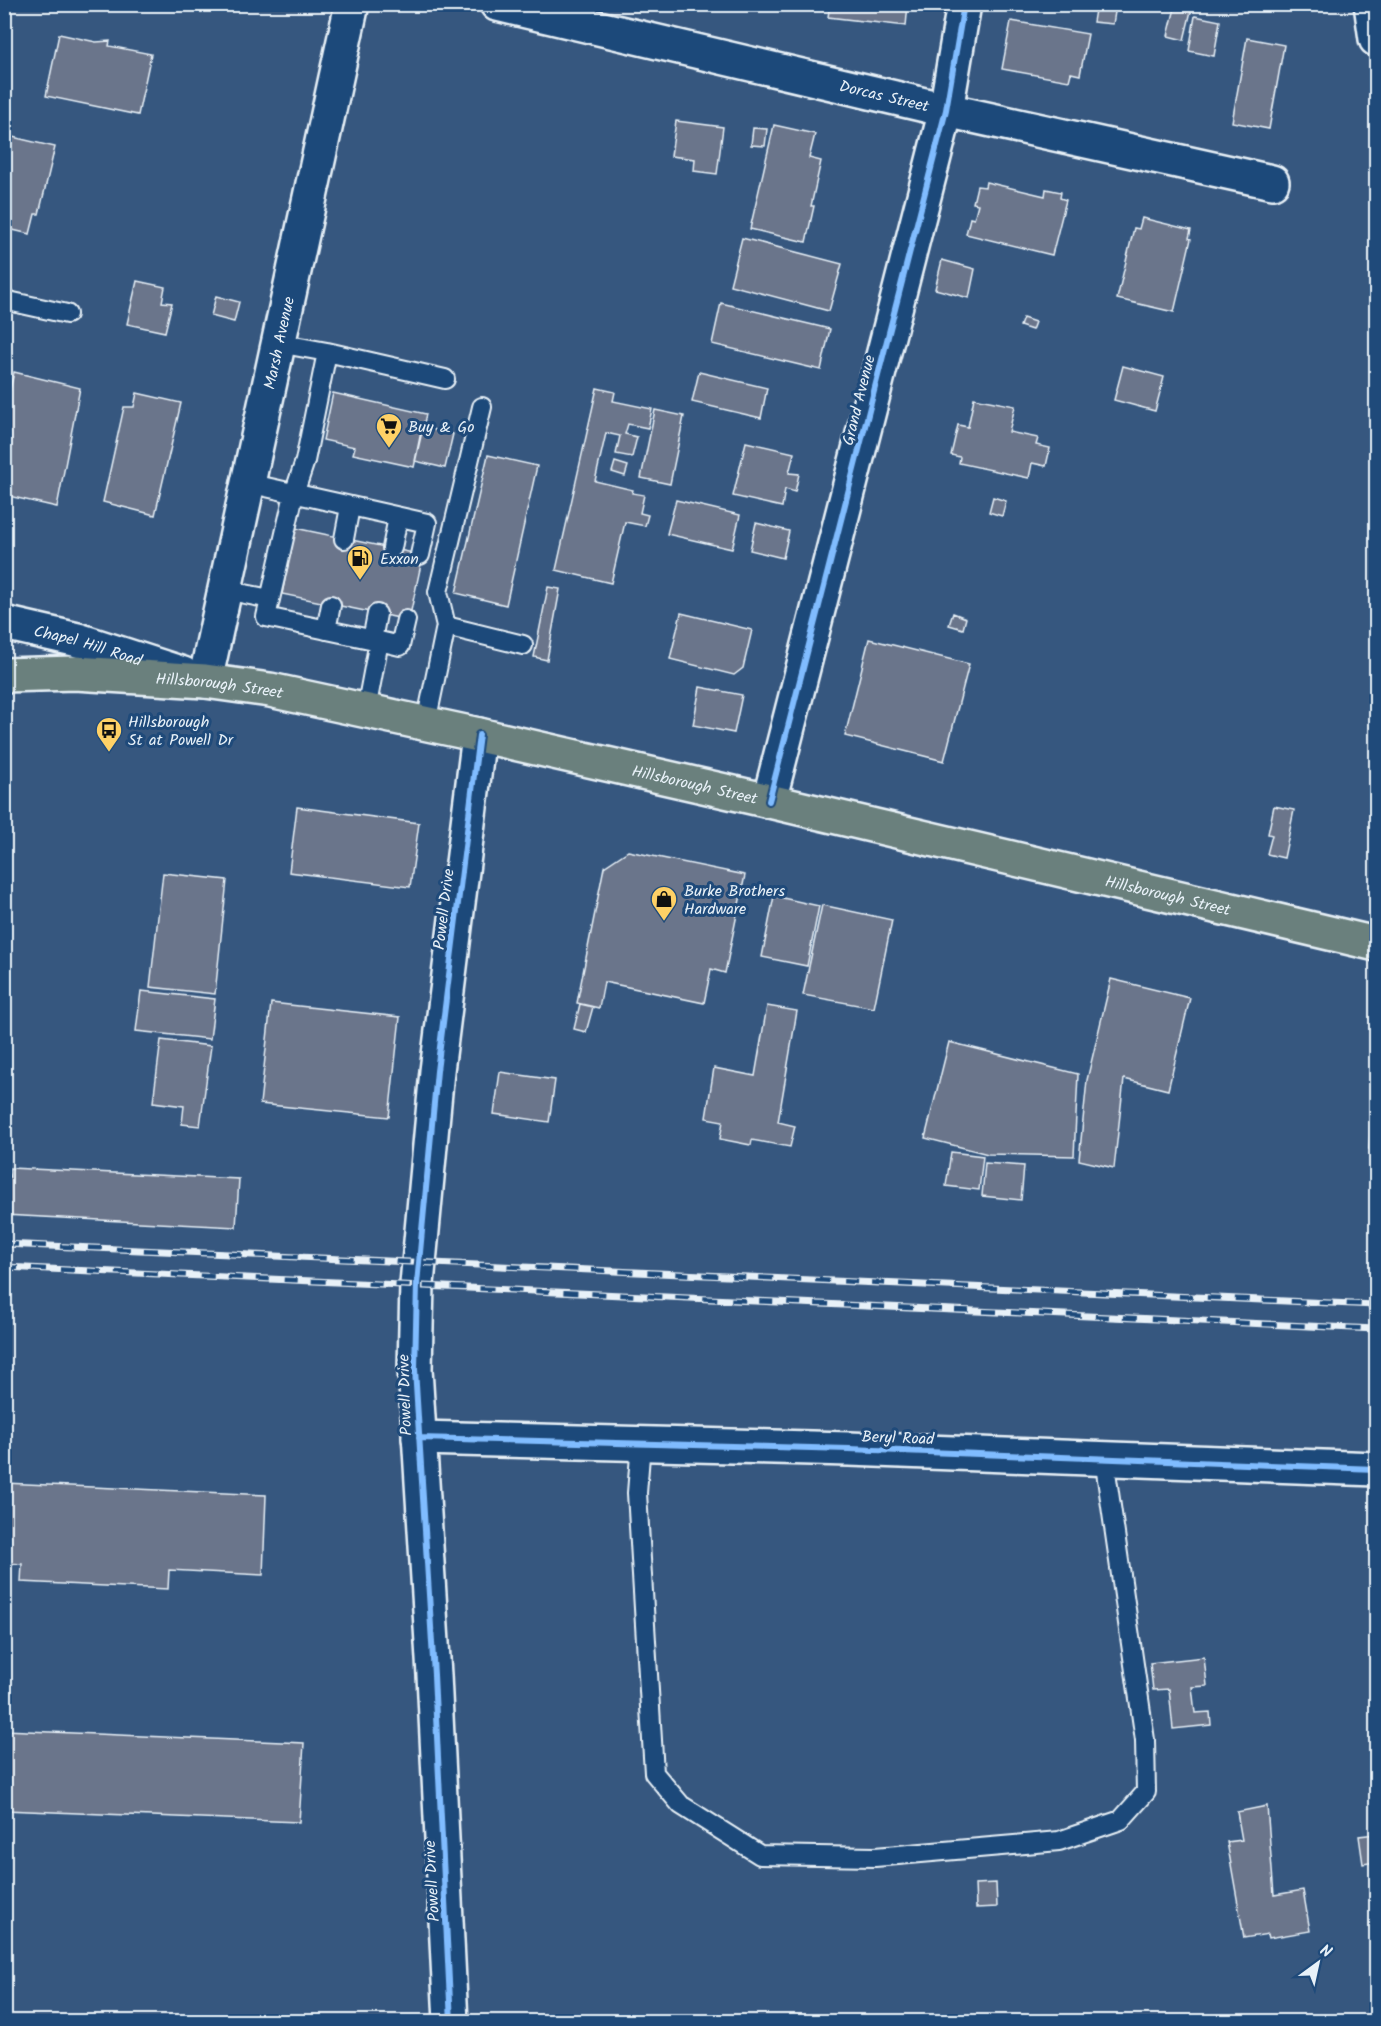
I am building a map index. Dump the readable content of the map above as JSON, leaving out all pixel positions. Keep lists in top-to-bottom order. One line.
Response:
{"streets":{"main road":["Hillsborough Street"],"street":["Dorcas Street","Marsh Avenue","Grand Avenue","Chapel Hill Road","Powell Drive","Beryl Road"]},"crossings":[["Dorcas Street","Grand Avenue"],["Marsh Avenue","Chapel Hill Road"],["Marsh Avenue","Hillsborough Street"],["Grand Avenue","Hillsborough Street"],["Chapel Hill Road","Hillsborough Street"],["Hillsborough Street","Powell Drive"],["Powell Drive","Beryl Road"]],"places":{"supermarket":["Buy & Go"],"fuel station":["Exxon"],"bus stop":["Hillsborough St at Powell Dr"],"shop":["Burke Brothers Hardware"]},"north":"top right"}
